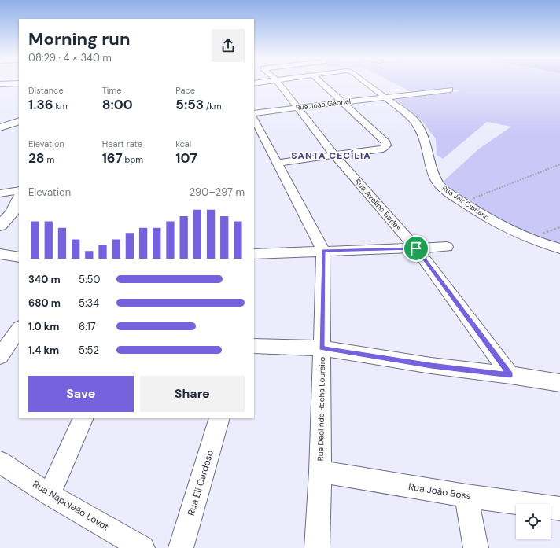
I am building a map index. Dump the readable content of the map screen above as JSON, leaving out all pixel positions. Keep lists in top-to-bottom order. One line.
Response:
{"streets":{"street":["Rua João Gabriel","Rua Jair Cipriano","Rua Avelino Barles","Rua Deolindo Rocha Loureiro","Rua Eli Cardoso","Rua João Boss","Rua Napoleão Lovot"]},"crossings":[["Rua João Gabriel","Rua Jair Cipriano"],["Rua João Gabriel","Rua Avelino Barles"],["Rua Deolindo Rocha Loureiro","Rua João Boss"]],"districts":["SANTA CECÍLIA"],"page":{"heading":["Morning run","08:29 · 4 × 340 m"],"stats":[["Distance","1.36 km"],["Time","8:00"],["Pace","5:53 /km"],["Elevation","28 m"],["Heart rate","167 bpm"],["kcal","107"]],"chart":["Elevation","290–297 m"],"list":[{"name":"340 m","note":"5:50"},{"name":"680 m","note":"5:34"},{"name":"1.0 km","note":"6:17"},{"name":"1.4 km","note":"5:52"}],"buttons":["Save","Share"]}}
